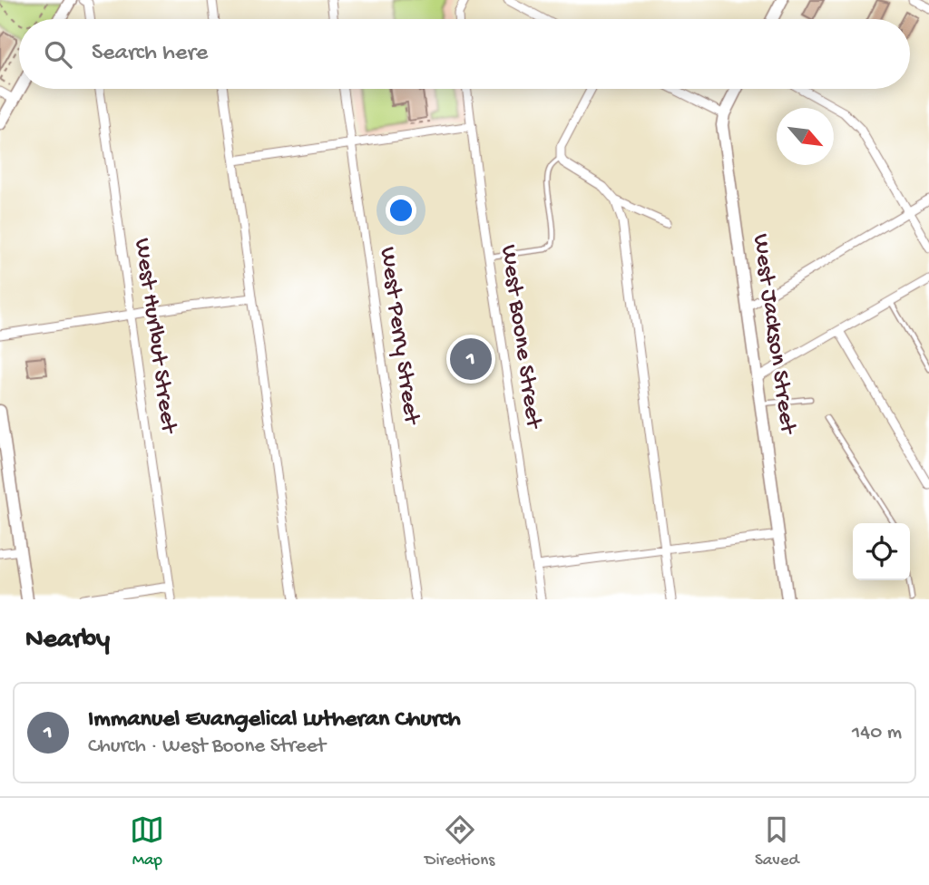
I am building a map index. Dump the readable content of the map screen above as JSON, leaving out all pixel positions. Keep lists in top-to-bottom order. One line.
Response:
{"streets":{"street":["West Jackson Street","West Hurlbut Street","West Perry Street","West Boone Street"]},"north":"bottom right","page":{"search":"Search here","pins":"1","heading":"Nearby","list":[{"mark":"1","name":"Immanuel Evangelical Lutheran Church","note":"Church · West Boone Street","value":"140 m"}],"nav":["Map","Directions","Saved"]}}
